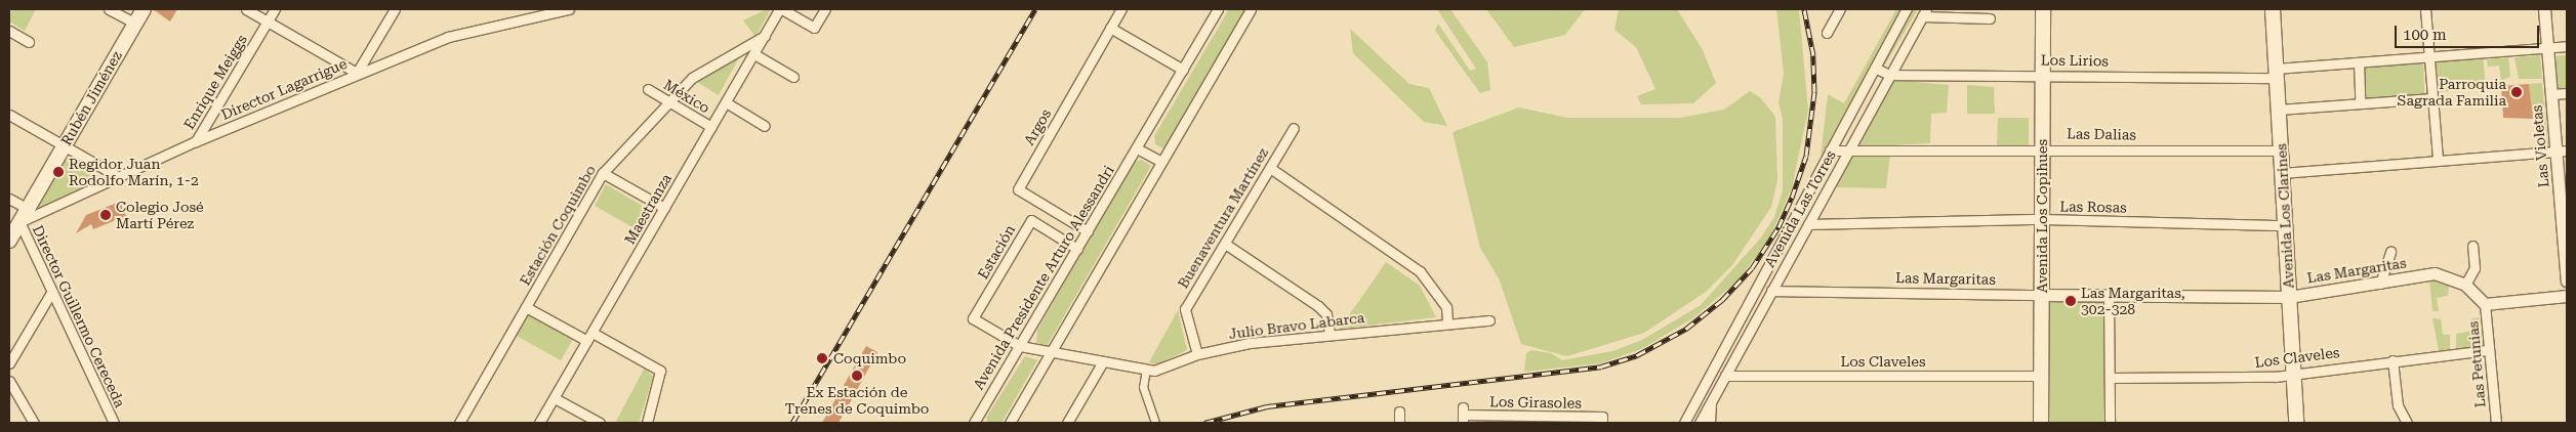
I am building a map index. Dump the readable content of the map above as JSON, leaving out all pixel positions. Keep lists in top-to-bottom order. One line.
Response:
{"streets":{"main road":["Rubén Jiménez","Avenida Los Copihues","Avenida Los Clarines"],"street":["Los Lirios","Enrique Meiggs","Director Lagarrigue","México","Argos","Las Dalias","Las Violetas","Las Rosas","Maestranza","Avenida Las Torres","Buenaventura Martínez","Estación Coquimbo","Estación","Las Margaritas","Avenida Presidente Arturo Alessandri","Director Guillermo Cereceda","Julio Bravo Labarca","Los Claveles","Las Petunias","Los Girasoles"]},"crossings":[["Los Lirios","Las Violetas"],["Los Lirios","Avenida Las Torres"],["Los Lirios","Avenida Los Copihues"],["Los Lirios","Avenida Los Clarines"],["Enrique Meiggs","Director Lagarrigue"],["Director Lagarrigue","Rubén Jiménez"],["Director Lagarrigue","Director Guillermo Cereceda"],["México","Maestranza"],["México","Estación Coquimbo"],["Rubén Jiménez","Director Guillermo Cereceda"],["Argos","Avenida Presidente Arturo Alessandri"],["Las Dalias","Avenida Las Torres"],["Las Dalias","Avenida Los Copihues"],["Las Dalias","Avenida Los Clarines"],["Las Rosas","Avenida Las Torres"],["Las Rosas","Avenida Los Copihues"],["Las Rosas","Avenida Los Clarines"],["Maestranza","Estación Coquimbo"],["Avenida Las Torres","Las Margaritas"],["Avenida Las Torres","Los Claveles"],["Avenida Los Copihues","Las Margaritas"],["Avenida Los Copihues","Los Claveles"],["Avenida Los Clarines","Las Margaritas"],["Avenida Los Clarines","Los Claveles"],["Buenaventura Martínez","Julio Bravo Labarca"],["Estación","Avenida Presidente Arturo Alessandri"],["Estación","Julio Bravo Labarca"],["Las Margaritas","Las Petunias"],["Avenida Presidente Arturo Alessandri","Julio Bravo Labarca"],["Los Claveles","Las Petunias"]],"places":["Parroquia Sagrada Familia","Regidor Juan Rodolfo Marín, 1-2","Colegio José Martí Pérez","Las Margaritas, 302-328","Coquimbo","Ex Estación de Trenes de Coquimbo"],"scale_bar":"100 m"}
